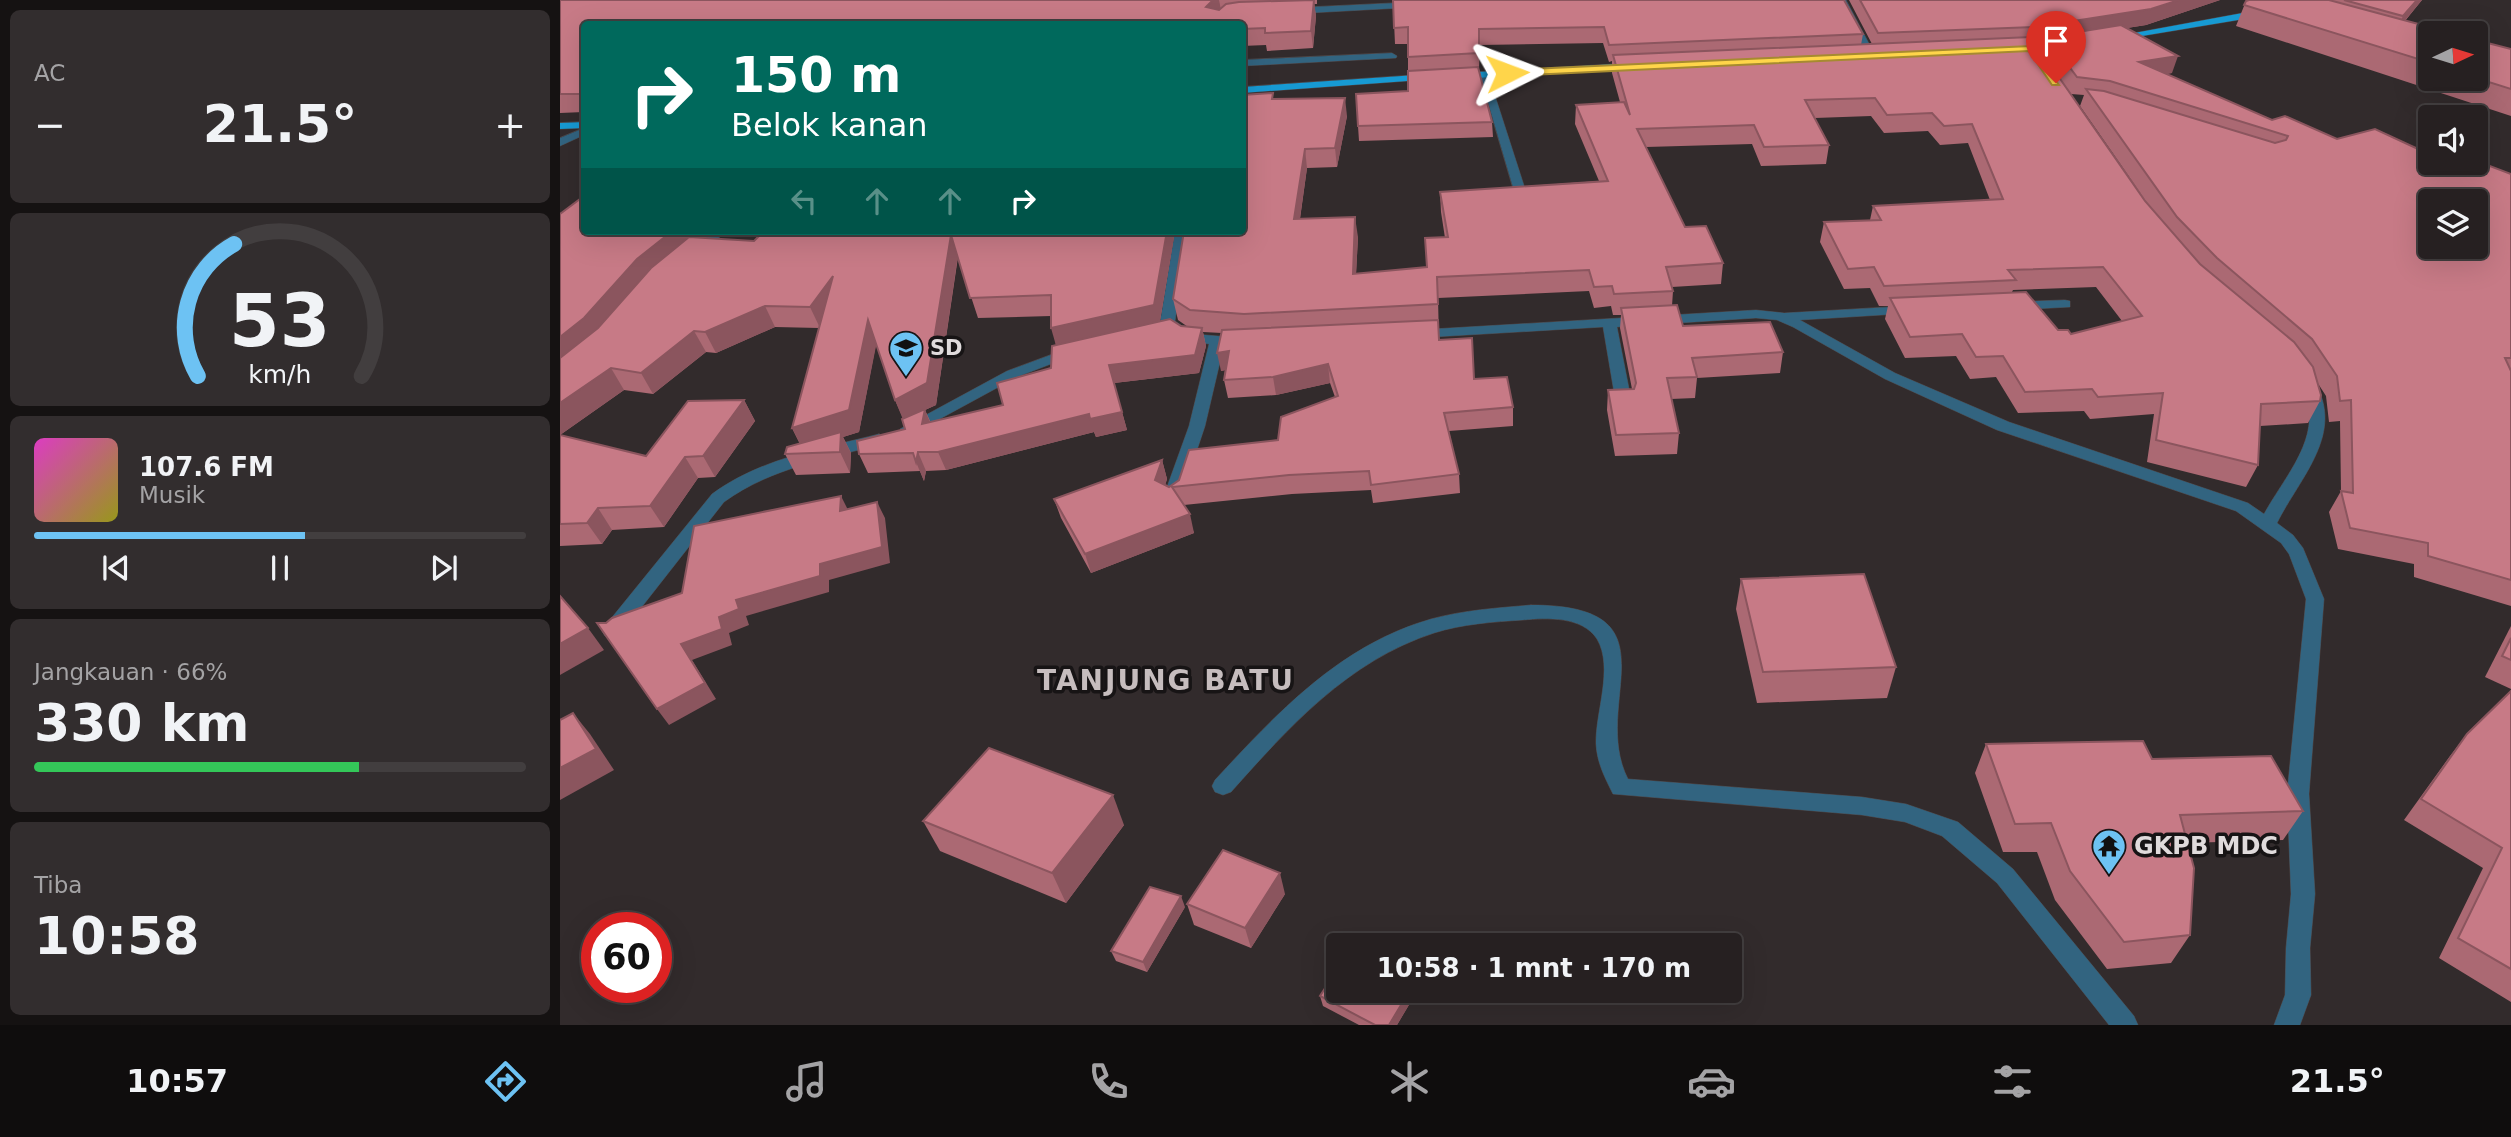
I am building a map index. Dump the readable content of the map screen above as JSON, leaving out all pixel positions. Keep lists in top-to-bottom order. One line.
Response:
{"districts":["TANJUNG BATU"],"places":{"school or university":["SD"],"temple":["GKPB MDC"]},"north":"right","page":{"tile":["AC",["Jangkauan · 66%","330 km"],["Tiba","10:58"]],"turn":["150 m","Belok kanan"],"heat":["−","21.5°","+"],"song":["107.6 FM","Musik"],"limit":"60","trip":"10:58 · 1 mnt · 170 m","tabs":["10:57","21.5°"],"gauge":["53","km/h"]}}
